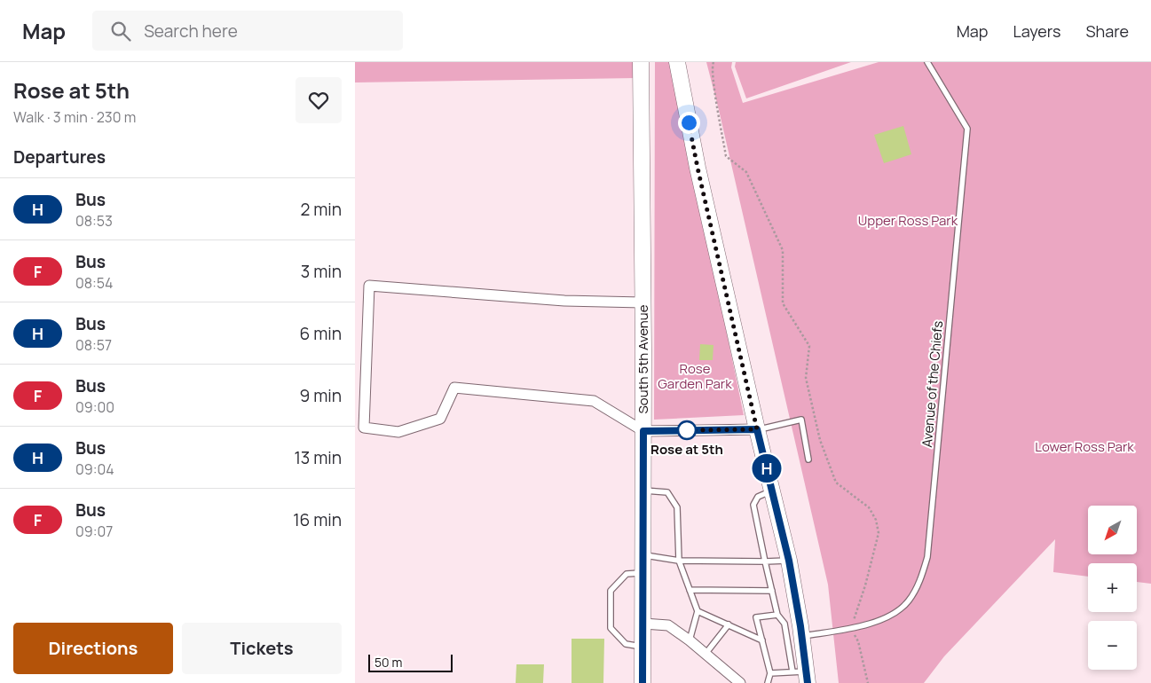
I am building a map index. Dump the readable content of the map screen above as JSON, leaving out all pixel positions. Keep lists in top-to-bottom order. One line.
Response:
{"streets":{"main road":["South 5th Avenue"],"lane":["Avenue of the Chiefs"]},"parks":["Upper Ross Park","Rose Garden Park","Lower Ross Park"],"places":["Rose at 5th"],"lines":["bus line H"],"scale_bar":"50 m","north":"bottom left","page":{"header":"Map","search":"Search here","nav":["Map","Layers","Share"],"heading":[["Rose at 5th","Walk · 3 min · 230 m"],"Departures"],"on_map":"H","list":[{"mark":"H","name":"Bus","note":"08:53","value":"2 min"},{"mark":"F","name":"Bus","note":"08:54","value":"3 min"},{"mark":"H","name":"Bus","note":"08:57","value":"6 min"},{"mark":"F","name":"Bus","note":"09:00","value":"9 min"},{"mark":"H","name":"Bus","note":"09:04","value":"13 min"},{"mark":"F","name":"Bus","note":"09:07","value":"16 min"}],"map_buttons":["+","−"],"buttons":["Directions","Tickets"],"scale":"50 m"}}
